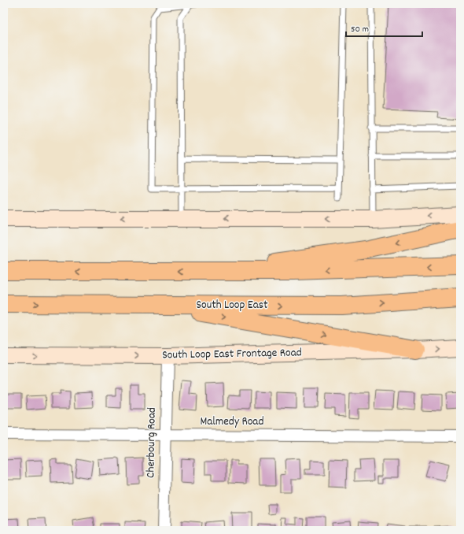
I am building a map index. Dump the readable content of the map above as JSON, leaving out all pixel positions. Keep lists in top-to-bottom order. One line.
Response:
{"streets":{"highway":["South Loop East"],"main road":["South Loop East Frontage Road"],"street":["Malmedy Road","Cherbourg Road"]},"crossings":[["South Loop East Frontage Road","Cherbourg Road"],["Malmedy Road","Cherbourg Road"]],"scale_bar":"50 m"}
